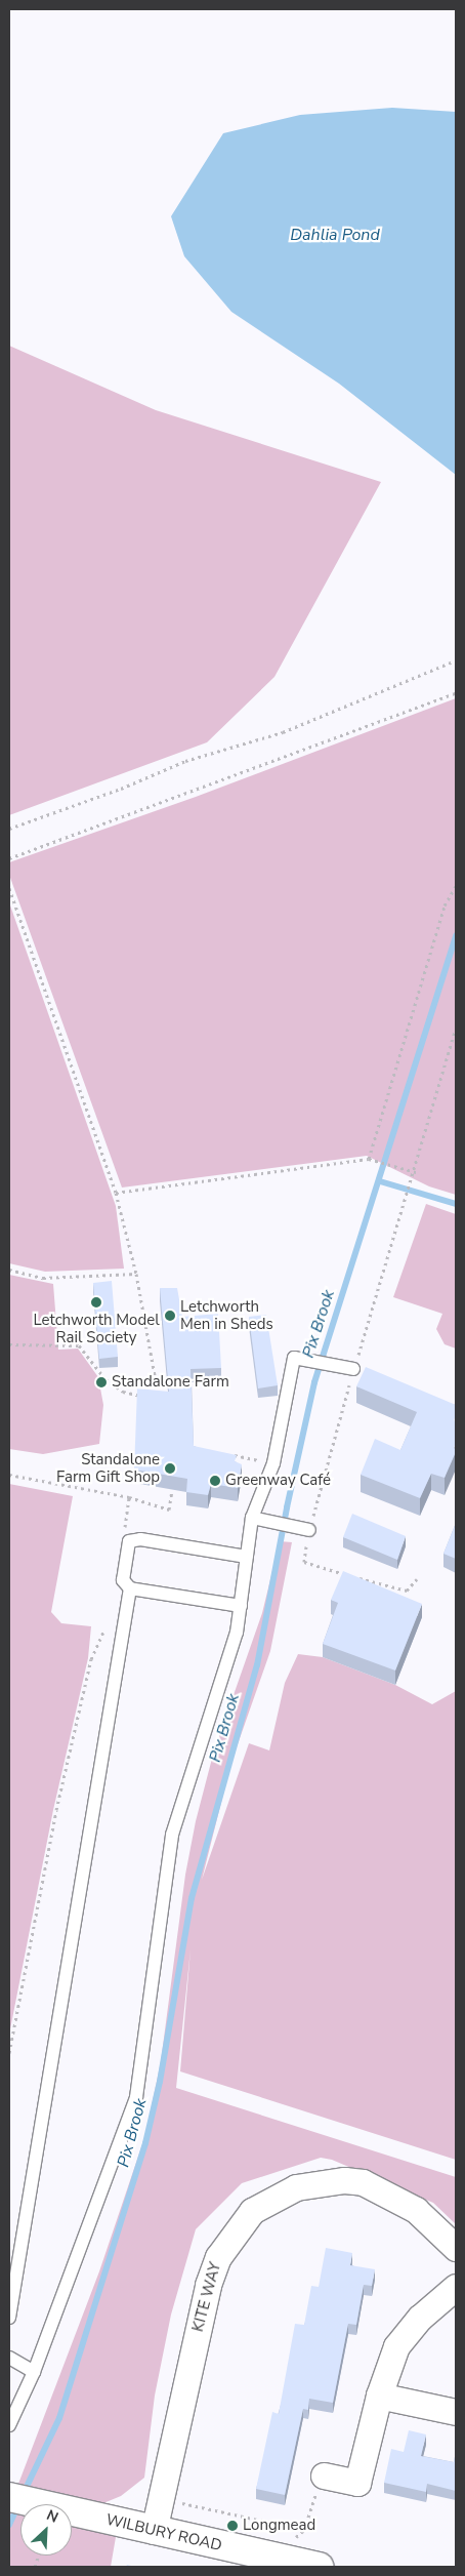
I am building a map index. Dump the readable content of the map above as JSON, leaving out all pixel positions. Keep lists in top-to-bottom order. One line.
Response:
{"streets":{"street":["KITE WAY","WILBURY ROAD"]},"crossings":[["KITE WAY","WILBURY ROAD"]],"water":["Dahlia Pond","Pix Brook"],"places":["Letchworth Model Rail Society","Letchworth Men in Sheds","Standalone Farm","Standalone Farm Gift Shop","Greenway Café","Longmead"],"north":"top right"}
